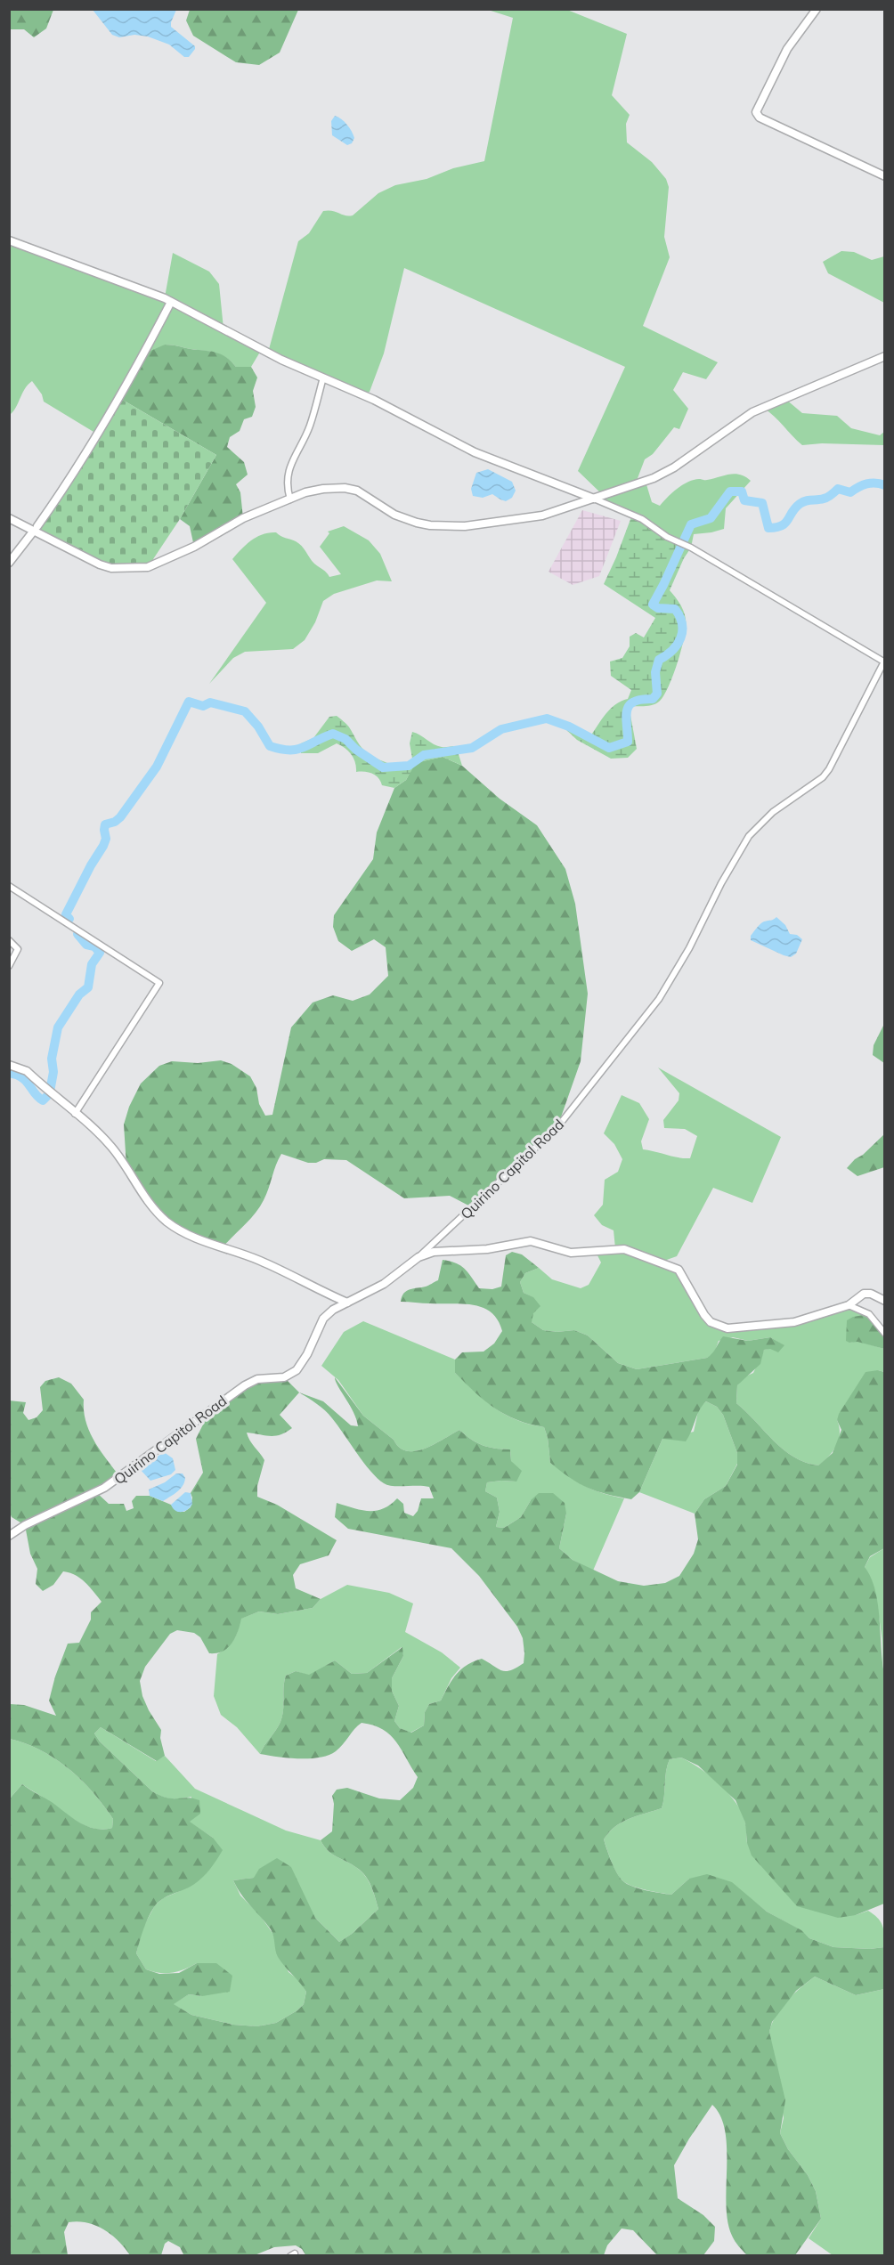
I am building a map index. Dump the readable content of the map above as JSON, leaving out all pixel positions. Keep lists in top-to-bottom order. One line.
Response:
{"streets":{"street":["Quirino Capitol Road"]}}
